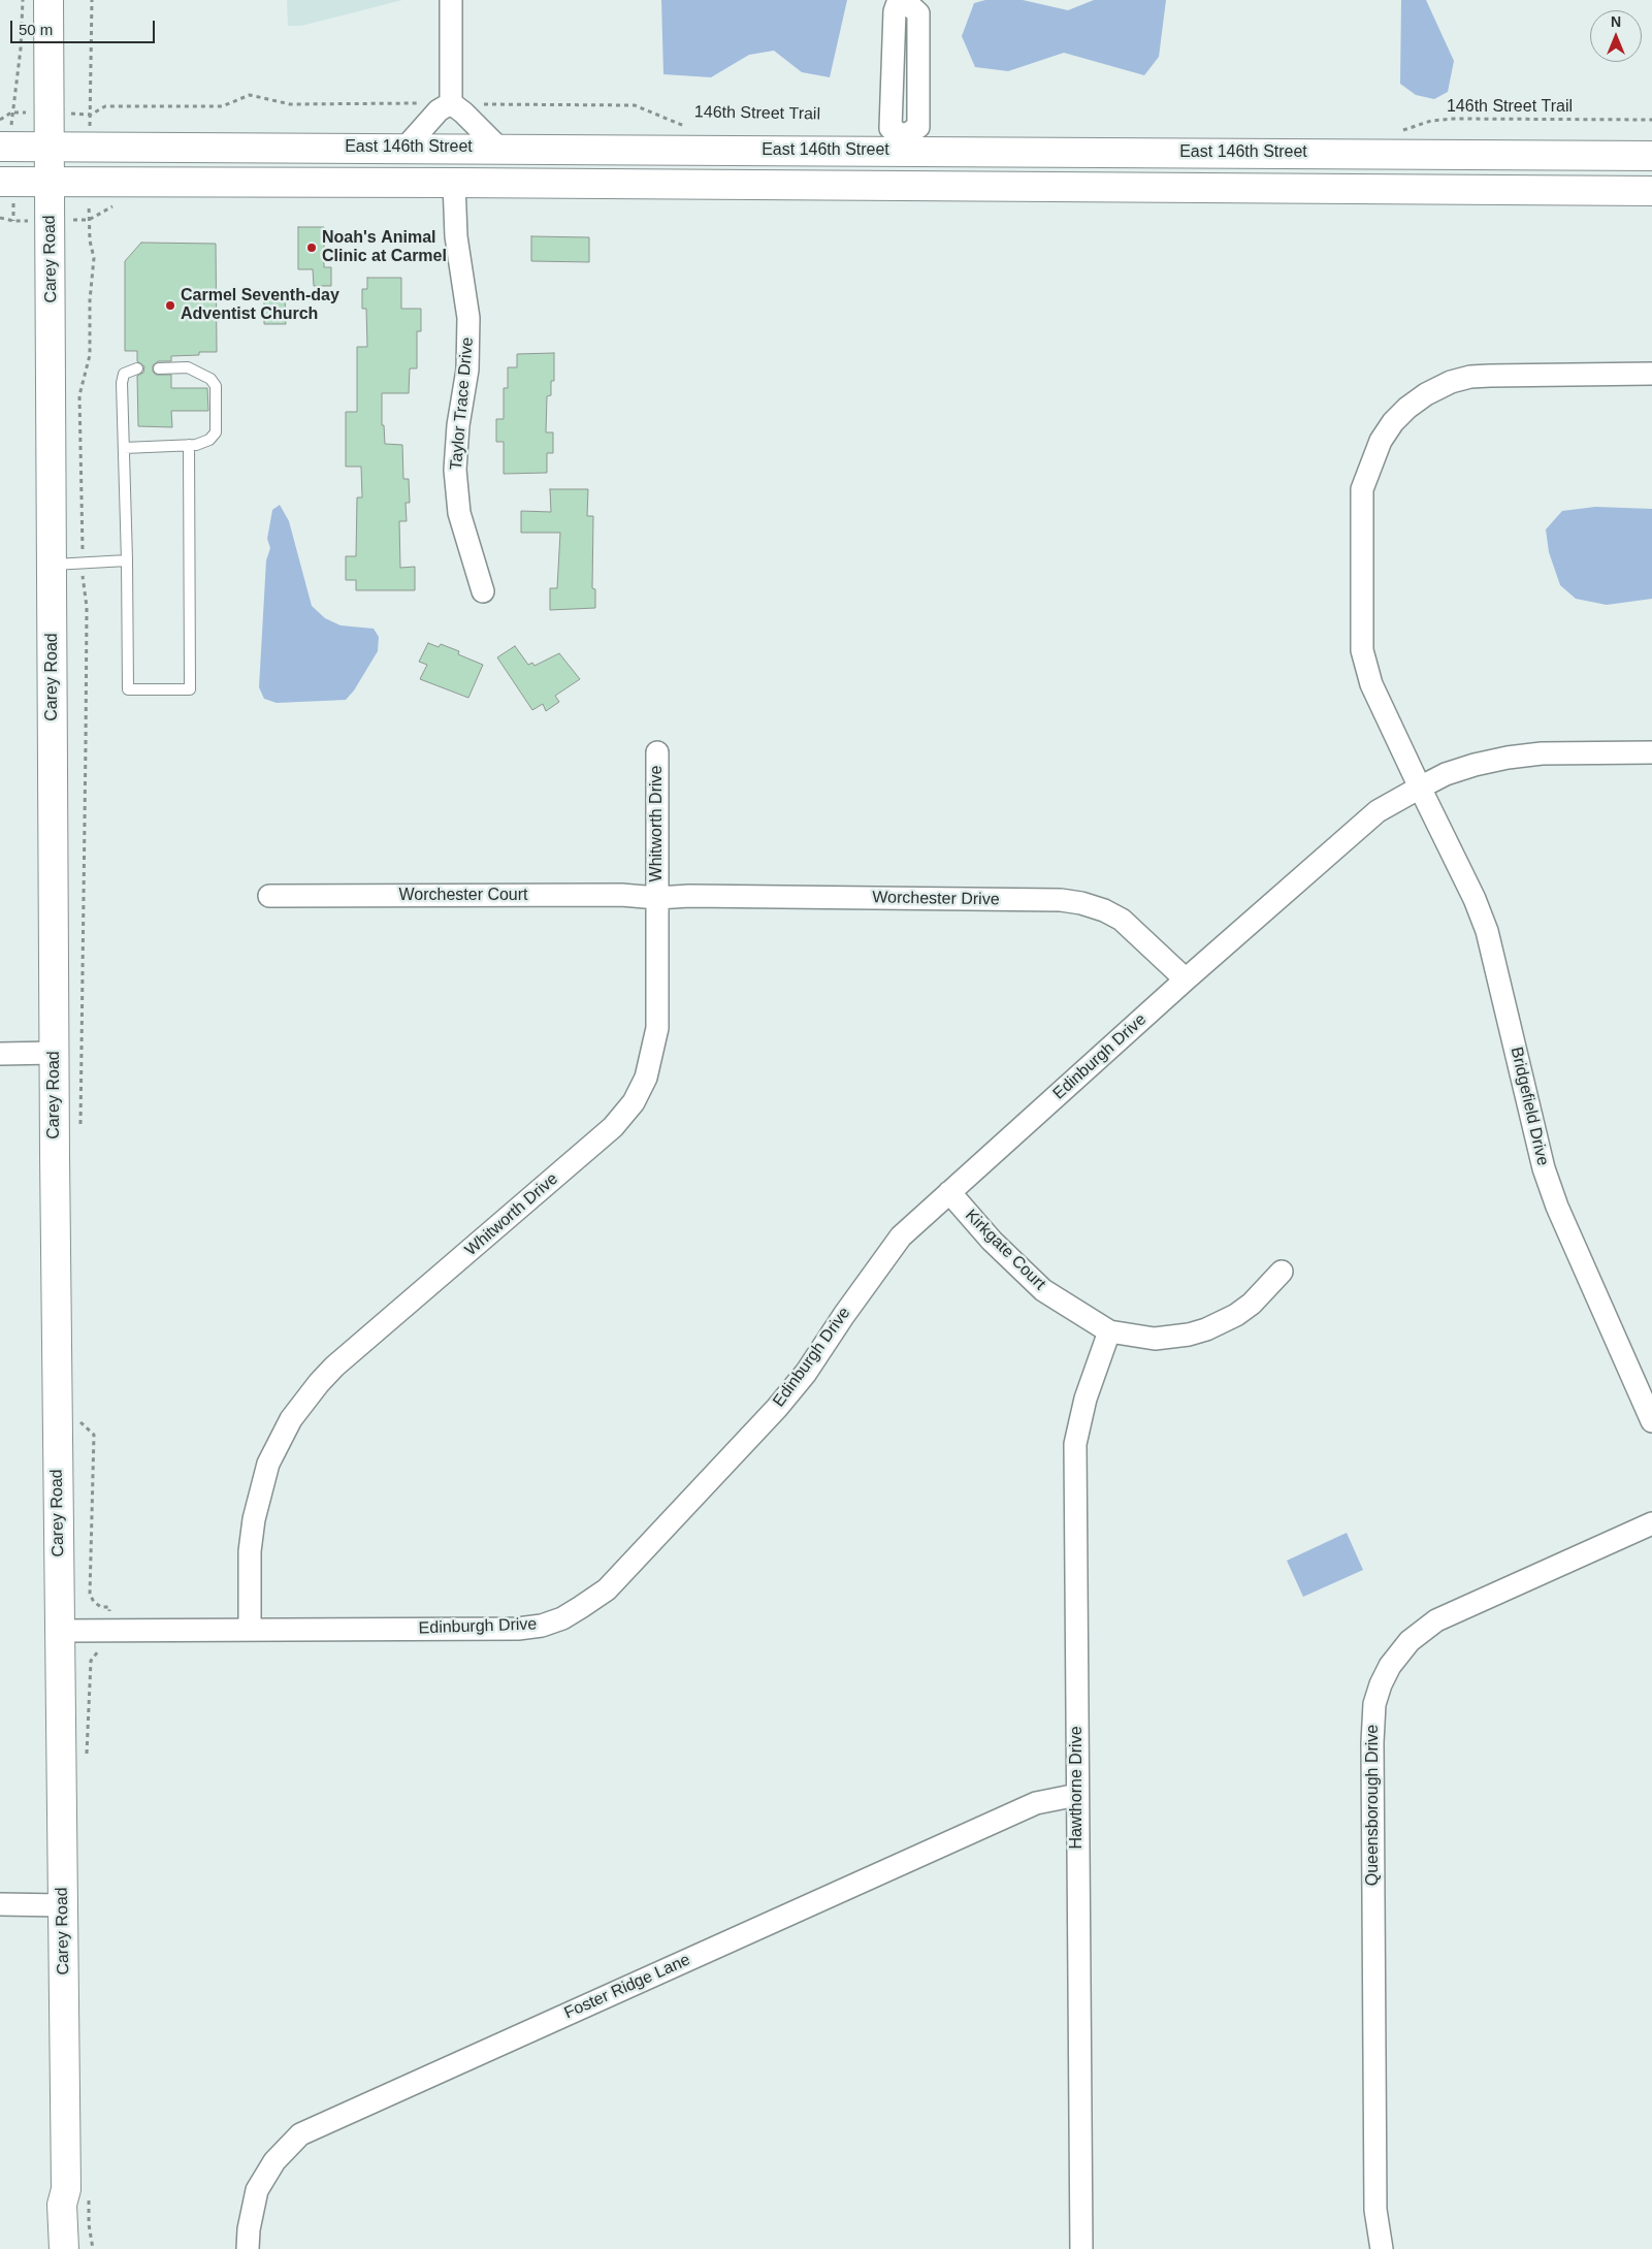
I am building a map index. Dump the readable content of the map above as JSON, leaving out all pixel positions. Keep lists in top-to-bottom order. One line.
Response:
{"streets":{"main road":["East 146th Street","Carey Road"],"street":["Taylor Trace Drive","Whitworth Drive","Worchester Court","Worchester Drive","Edinburgh Drive","Bridgefield Drive","Kirkgate Court","Hawthorne Drive","Queensborough Drive","Foster Ridge Lane"],"path":["146th Street Trail"]},"crossings":[["East 146th Street","Carey Road"],["East 146th Street","Taylor Trace Drive"],["Carey Road","Edinburgh Drive"],["Whitworth Drive","Worchester Court"],["Whitworth Drive","Worchester Drive"],["Whitworth Drive","Edinburgh Drive"],["Worchester Court","Worchester Drive"],["Worchester Drive","Edinburgh Drive"],["Edinburgh Drive","Bridgefield Drive"],["Edinburgh Drive","Kirkgate Court"],["Kirkgate Court","Hawthorne Drive"],["Hawthorne Drive","Foster Ridge Lane"]],"places":["Noah's Animal Clinic at Carmel","Carmel Seventh-day Adventist Church"],"scale_bar":"50 m","north":"top"}
